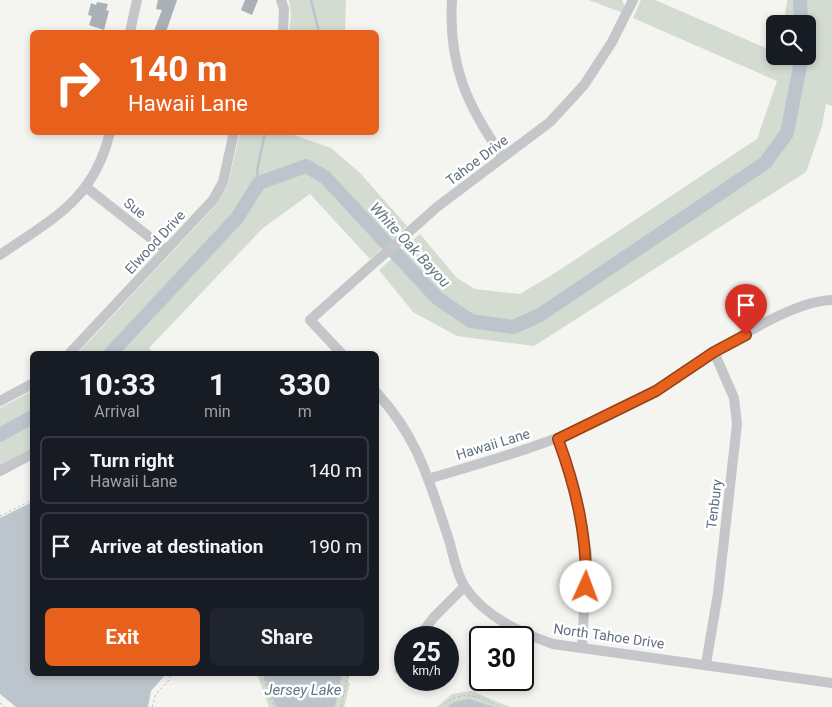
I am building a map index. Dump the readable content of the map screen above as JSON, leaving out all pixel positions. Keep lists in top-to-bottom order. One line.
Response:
{"streets":{"street":["Tahoe Drive","Sue","Elwood Drive","Hawaii Lane","Tenbury","North Tahoe Drive"]},"crossings":[["Sue","Elwood Drive"],["Hawaii Lane","Tenbury"],["Hawaii Lane","North Tahoe Drive"],["Tenbury","North Tahoe Drive"]],"water":["White Oak Bayou","Jersey Lake"],"page":{"turn":["140 m","Hawaii Lane"],"eta":["10:33","Arrival","1","min","330","m"],"list":[{"name":"Turn right","note":"Hawaii Lane","value":"140 m"},{"name":"Arrive at destination","value":"190 m"}],"buttons":["Exit","Share"],"speed":"25 km/h","limit":"30"}}
